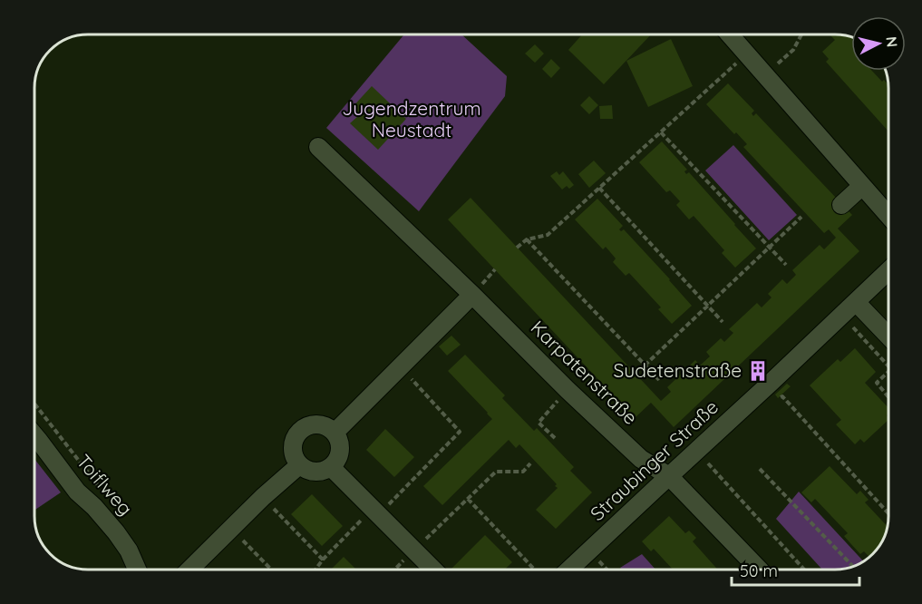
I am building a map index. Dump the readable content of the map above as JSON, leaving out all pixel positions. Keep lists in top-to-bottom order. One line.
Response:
{"streets":{"street":["Karpatenstraße","Straubinger Straße","Toiflweg"]},"crossings":[["Karpatenstraße","Straubinger Straße"]],"parks":["Jugendzentrum Neustadt"],"places":{"building":["Sudetenstraße"]},"scale_bar":"50 m","north":"right"}
